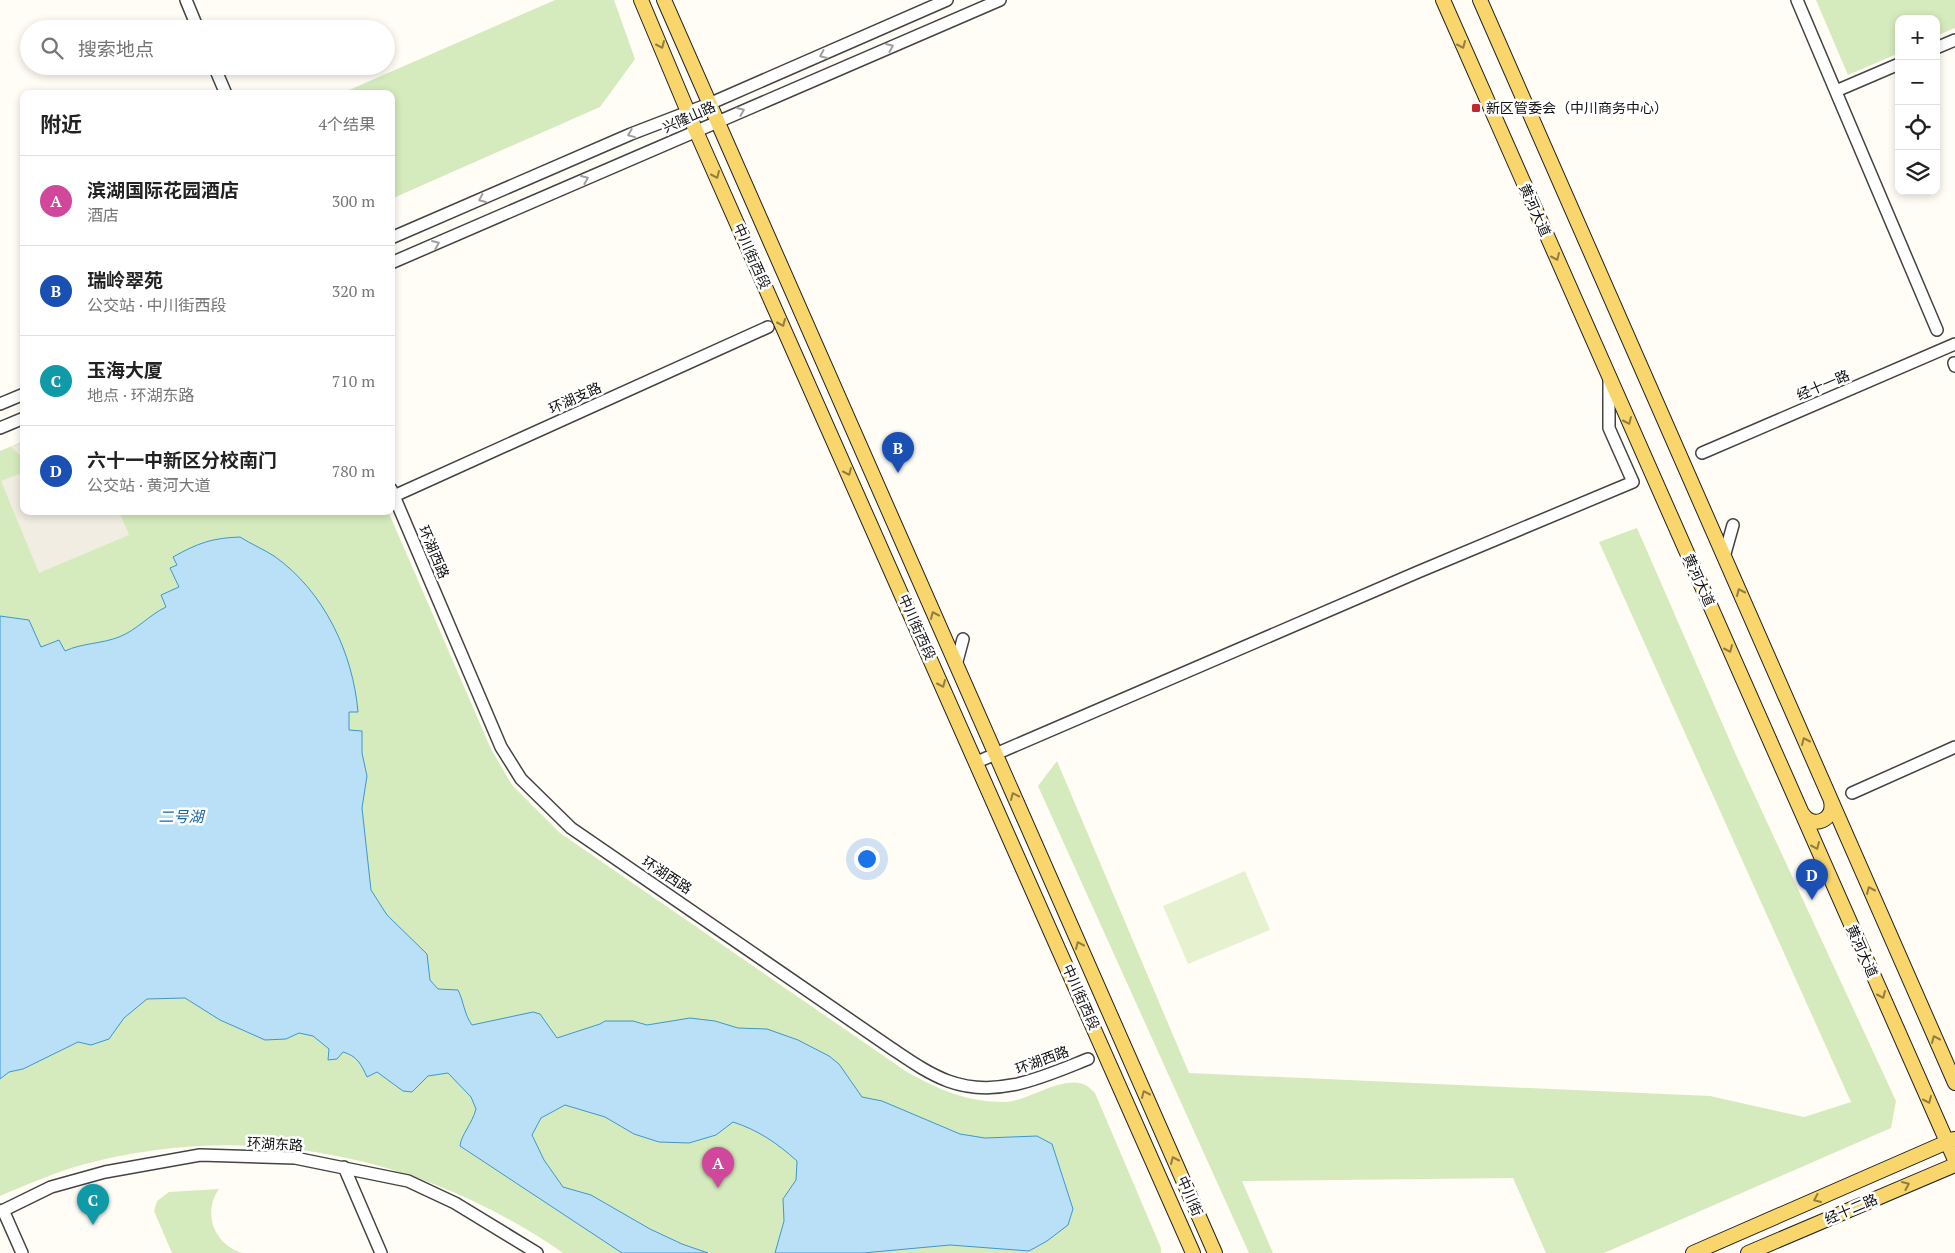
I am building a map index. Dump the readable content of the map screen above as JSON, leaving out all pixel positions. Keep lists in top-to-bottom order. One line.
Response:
{"streets":{"main road":["黄河大道","中川街西段","中川街","经十二路"],"street":["兴隆山路","经十一路","环湖支路","环湖西路","环湖东路"]},"crossings":[["兴隆山路","中川街西段"],["中川街西段","中川街"]],"one_way":["中川街"],"water":["二号湖"],"places":{"transit":["新区管委会（中川商务中心）"]},"page":{"map_buttons":["+","−"],"search":"搜索地点","heading":["附近","4个结果"],"list":[{"mark":"A","name":"滨湖国际花园酒店","note":"酒店","value":"300 m"},{"mark":"B","name":"瑞岭翠苑","note":"公交站 · 中川街西段","value":"320 m"},{"mark":"C","name":"玉海大厦","note":"地点 · 环湖东路","value":"710 m"},{"mark":"D","name":"六十一中新区分校南门","note":"公交站 · 黄河大道","value":"780 m"}],"pins":["B","D","A","C"]}}
